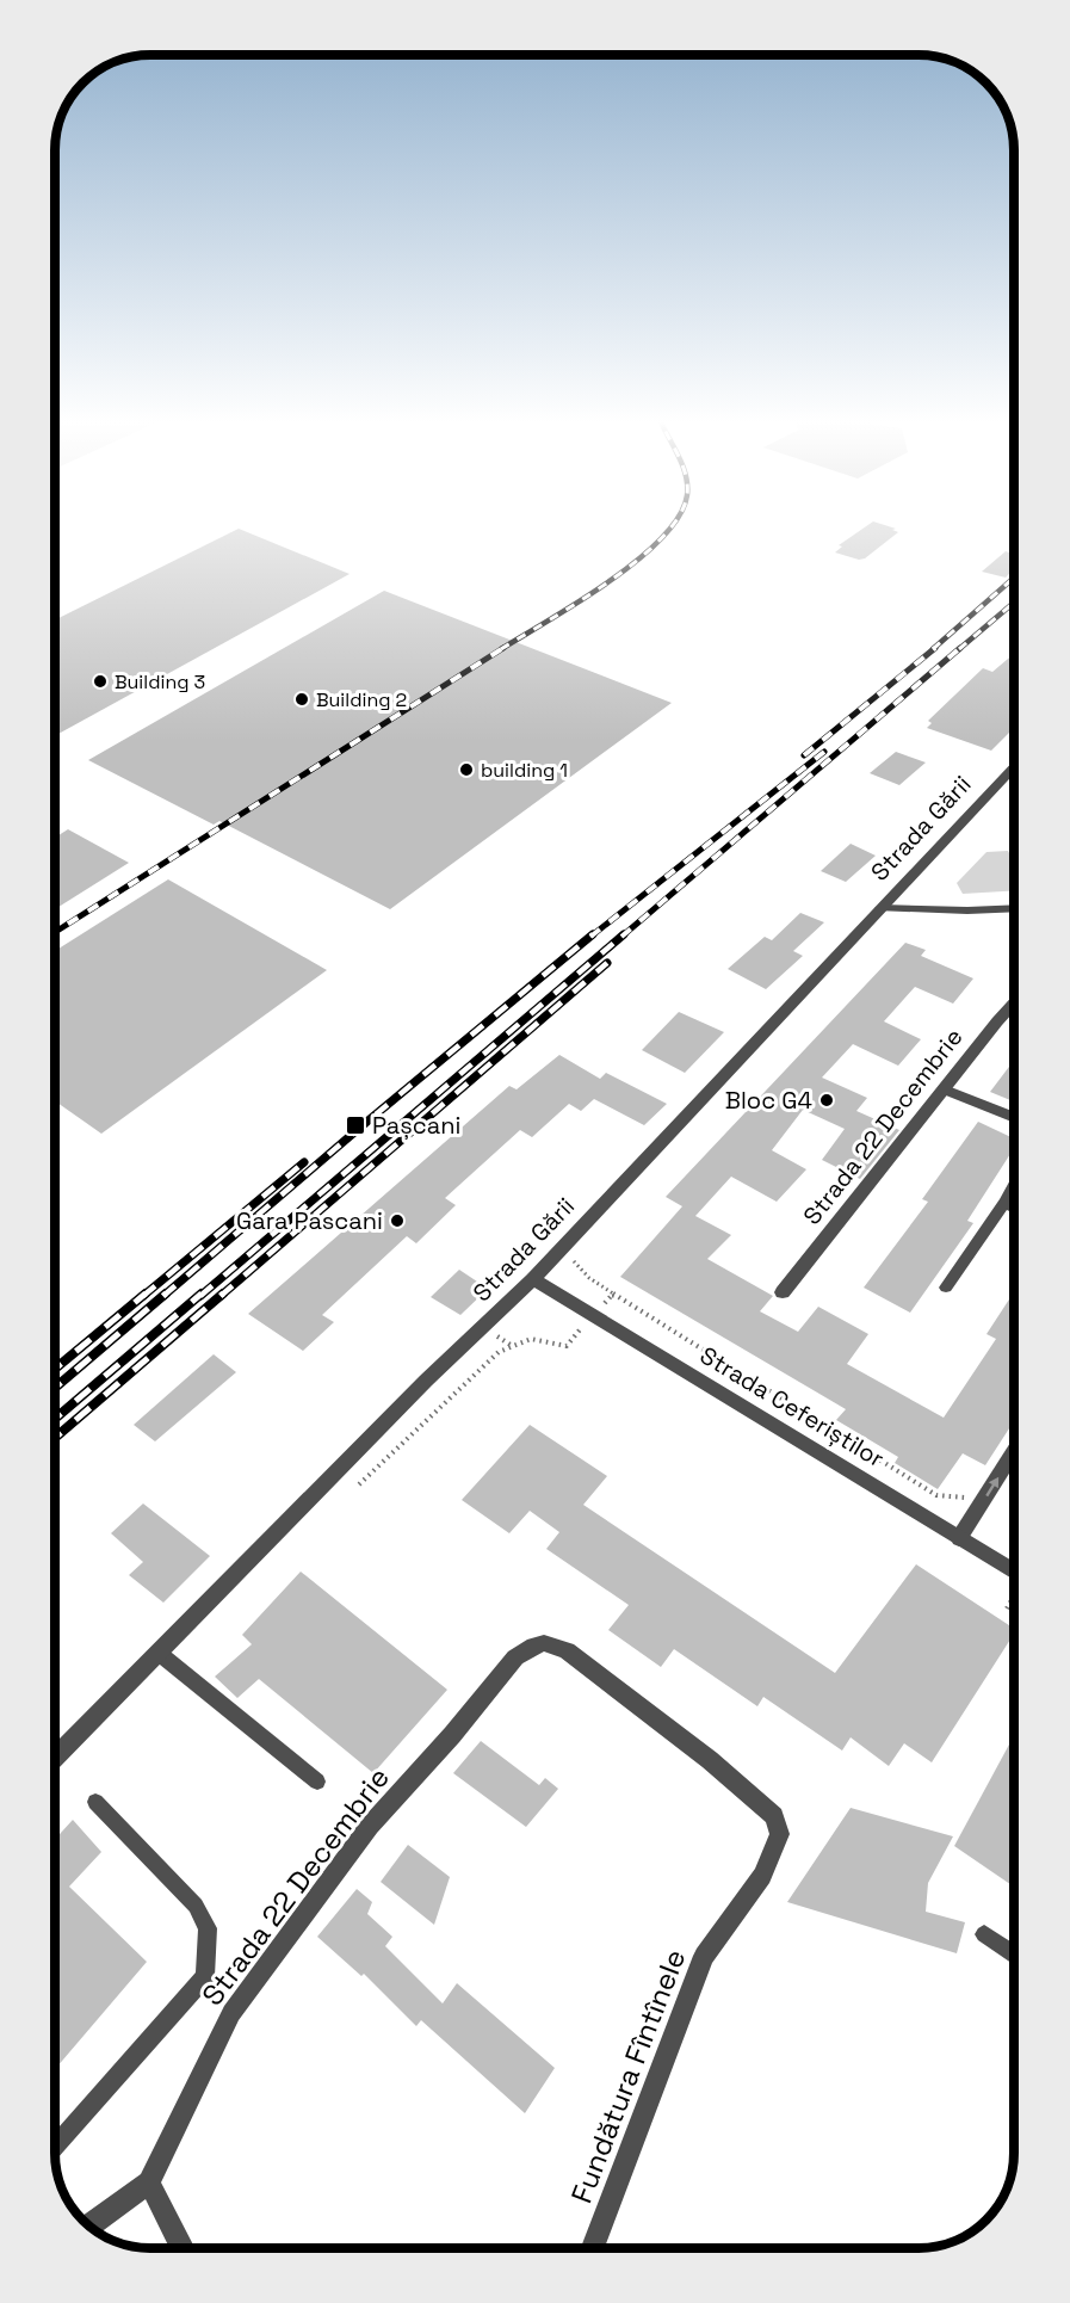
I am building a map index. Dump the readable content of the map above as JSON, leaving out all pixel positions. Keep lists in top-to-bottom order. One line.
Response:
{"streets":{"street":["Strada Gării","Strada 22 Decembrie","Strada Ceferiștilor","Fundătura Fîntînele"]},"crossings":[["Strada Gării","Strada Ceferiștilor"],["Strada 22 Decembrie","Fundătura Fîntînele"]],"places":{"other":["Building 3","Building 2","building 1","Bloc G4","Gara Pascani"],"transit":["Pașcani"]}}
